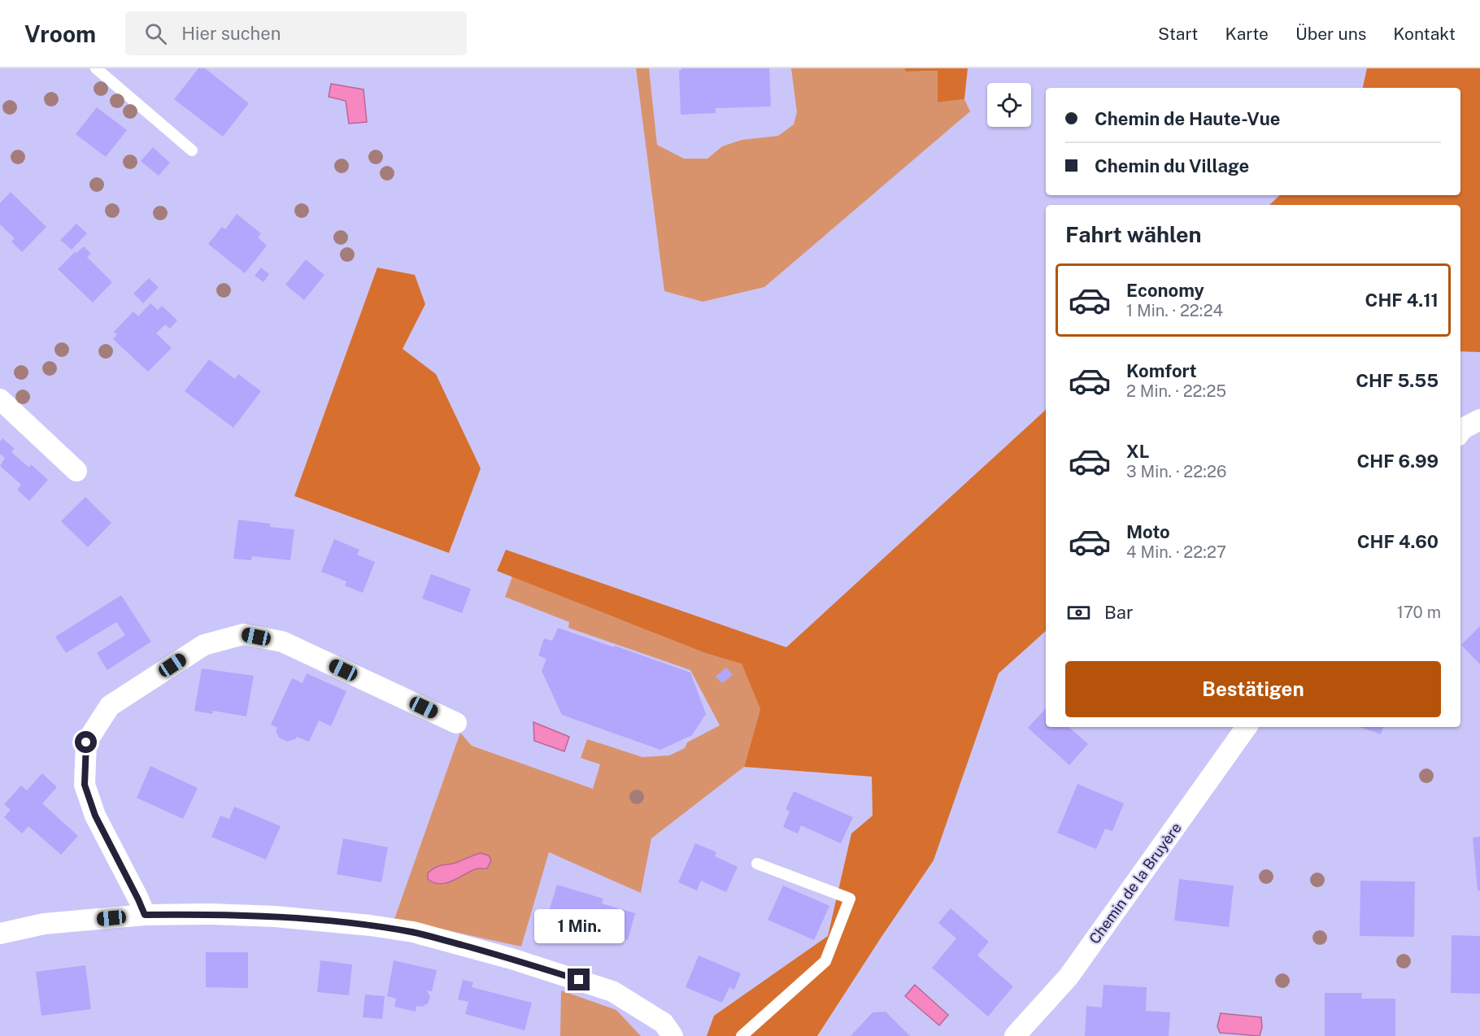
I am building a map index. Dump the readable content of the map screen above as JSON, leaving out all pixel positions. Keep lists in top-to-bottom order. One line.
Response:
{"streets":{"street":["Chemin de la Bruyère"]},"page":{"header":"Vroom","search":"Hier suchen","nav":["Start","Karte","Über uns","Kontakt"],"banner":["Chemin de Haute-Vue","Chemin du Village"],"heading":"Fahrt wählen","list":[{"name":"Economy","note":"1 Min. · 22:24","value":"CHF 4.11"},{"name":"Komfort","note":"2 Min. · 22:25","value":"CHF 5.55"},{"name":"XL","note":"3 Min. · 22:26","value":"CHF 6.99"},{"name":"Moto","note":"4 Min. · 22:27","value":"CHF 4.60"}],"pay":["Bar","170 m"],"buttons":"Bestätigen","bubble":"1 Min."}}
